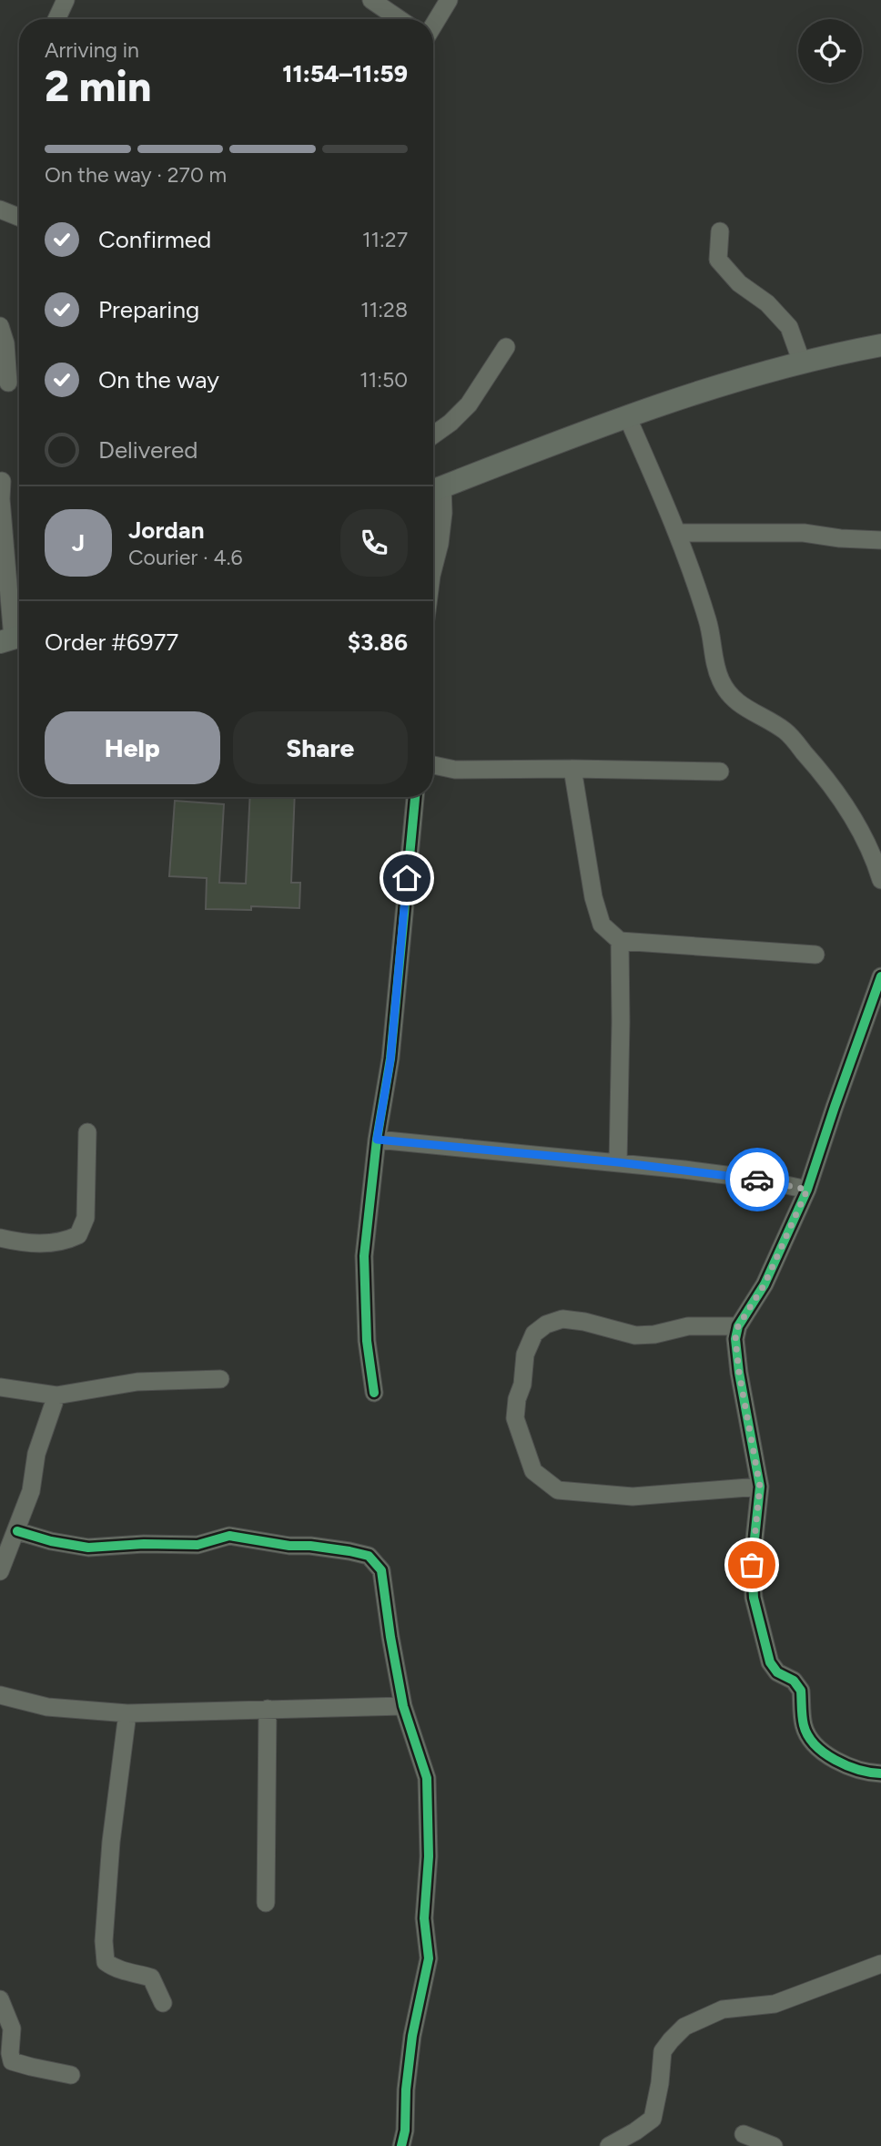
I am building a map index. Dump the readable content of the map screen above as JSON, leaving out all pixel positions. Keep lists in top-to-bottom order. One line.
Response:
{"page":{"heading":["2 min","Arriving in","11:54–11:59"],"panel":["Jordan","Courier · 4.6","Order #6977","$3.86"],"bar":"On the way · 270 m","list":[["Confirmed","11:27"],["Preparing","11:28"],["On the way","11:50"],"Delivered"],"round":"J","buttons":["Help","Share"]}}
